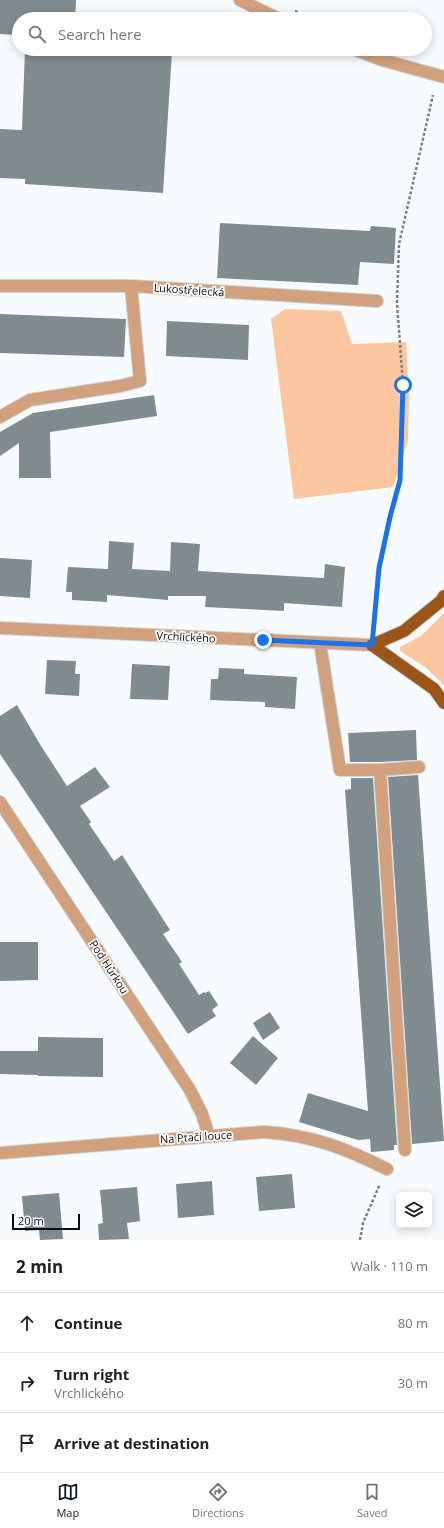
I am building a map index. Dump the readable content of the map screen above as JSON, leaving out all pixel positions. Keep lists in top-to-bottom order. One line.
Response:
{"streets":{"street":["Lukostřelecká","Vrchlického","Pod Hůrkou","Na Ptačí louce"]},"crossings":[["Pod Hůrkou","Na Ptačí louce"]],"scale_bar":"20 m","page":{"search":"Search here","scale":"20 m","heading":["2 min","Walk · 110 m"],"list":[["Continue","80 m"],["Turn right","Vrchlického","30 m"],"Arrive at destination"],"nav":["Map","Directions","Saved"]}}
